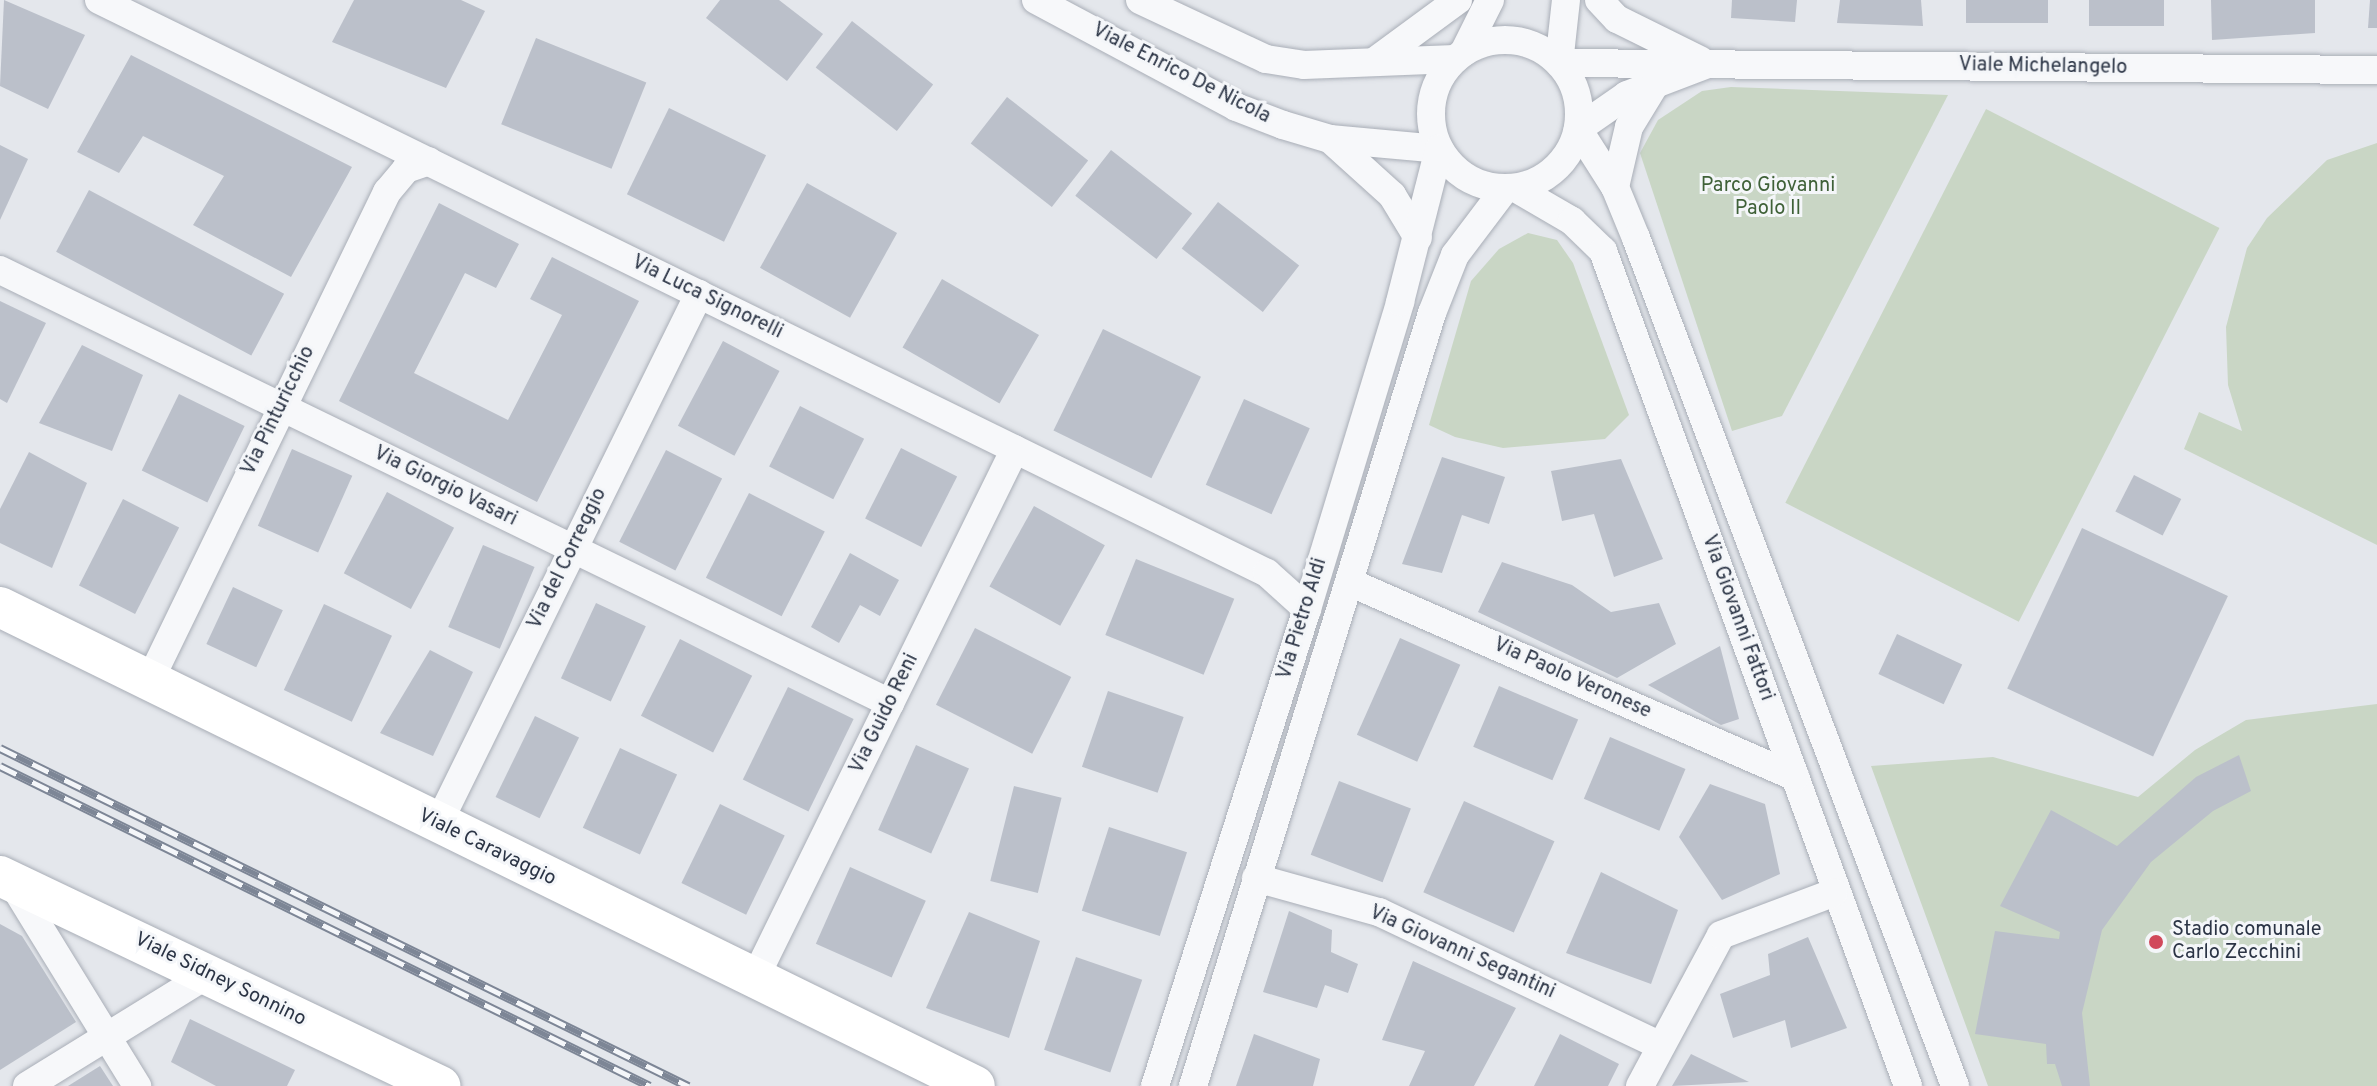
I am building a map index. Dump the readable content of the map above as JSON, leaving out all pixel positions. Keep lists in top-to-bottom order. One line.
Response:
{"streets":{"street":["Viale Michelangelo","Viale Enrico De Nicola","Via Luca Signorelli","Via Pinturicchio","Via Giorgio Vasari","Via del Correggio","Via Giovanni Fattori","Via Pietro Aldi","Via Paolo Veronese","Via Guido Reni","Viale Caravaggio","Via Giovanni Segantini","Viale Sidney Sonnino"]},"crossings":[["Viale Michelangelo","Viale Enrico De Nicola"],["Viale Michelangelo","Via Giovanni Fattori"],["Viale Michelangelo","Via Pietro Aldi"],["Viale Enrico De Nicola","Via Giovanni Fattori"],["Viale Enrico De Nicola","Via Pietro Aldi"],["Via Luca Signorelli","Via Pinturicchio"],["Via Luca Signorelli","Via del Correggio"],["Via Luca Signorelli","Via Pietro Aldi"],["Via Luca Signorelli","Via Guido Reni"],["Via Pinturicchio","Via Giorgio Vasari"],["Via Pinturicchio","Viale Caravaggio"],["Via Giorgio Vasari","Via del Correggio"],["Via Giorgio Vasari","Via Guido Reni"],["Via del Correggio","Viale Caravaggio"],["Via Giovanni Fattori","Via Pietro Aldi"],["Via Giovanni Fattori","Via Paolo Veronese"],["Via Pietro Aldi","Via Paolo Veronese"],["Via Pietro Aldi","Via Giovanni Segantini"],["Via Guido Reni","Viale Caravaggio"]],"parks":["Parco Giovanni Paolo II"],"places":["Stadio comunale Carlo Zecchini"]}
